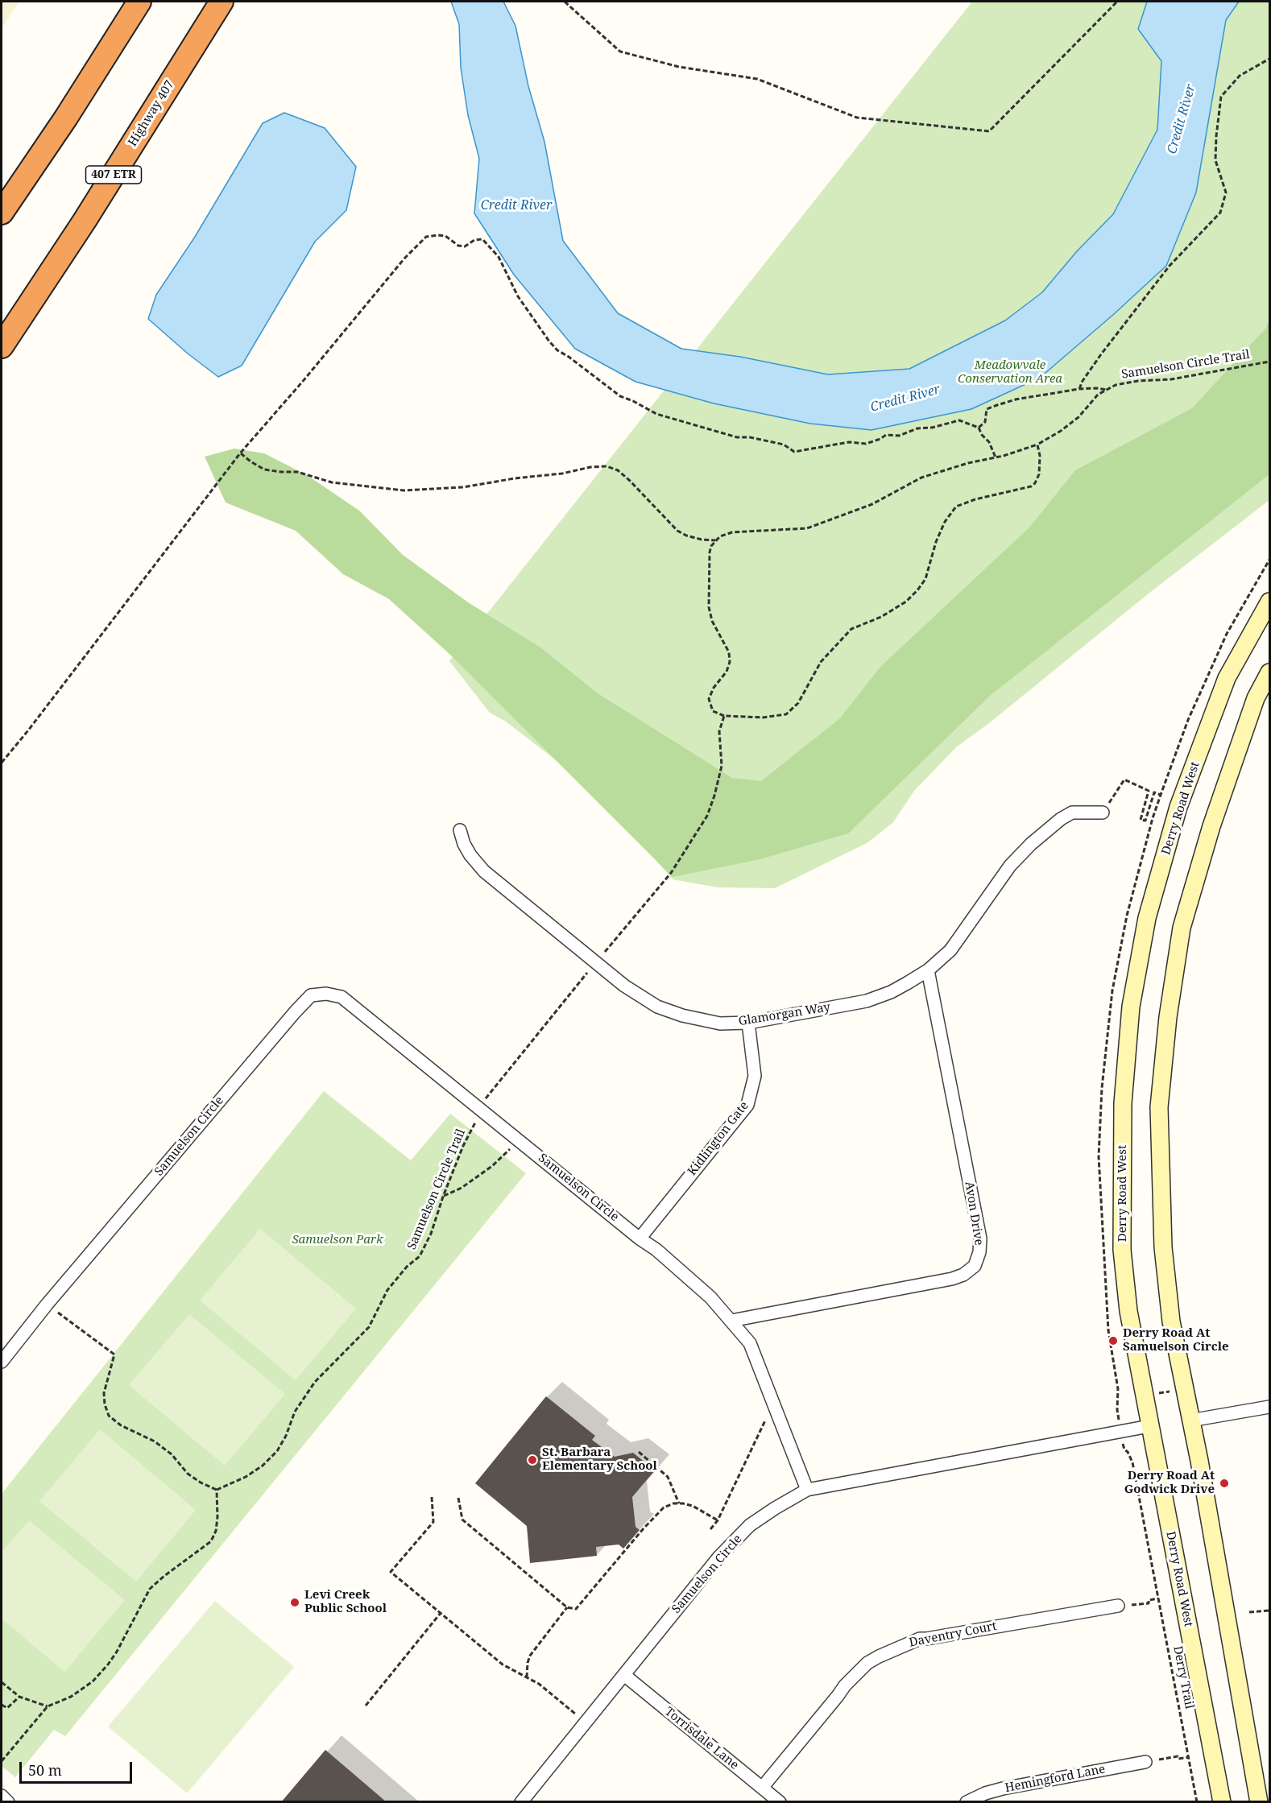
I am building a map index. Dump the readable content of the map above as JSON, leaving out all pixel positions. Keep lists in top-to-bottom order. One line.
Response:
{"streets":{"highway":["Highway 407","407 ETR"],"main road":["Derry Road West"],"street":["Glamorgan Way","Samuelson Circle","Kidlington Gate","Avon Drive","Daventry Court","Torrisdale Lane","Hemingford Lane"],"path":["Samuelson Circle Trail","Derry Trail"]},"crossings":[["Glamorgan Way","Kidlington Gate"],["Glamorgan Way","Avon Drive"],["Samuelson Circle","Kidlington Gate"],["Samuelson Circle","Avon Drive"],["Samuelson Circle","Torrisdale Lane"],["Daventry Court","Torrisdale Lane"]],"water":["Credit River"],"parks":["Meadowvale Conservation Area","Samuelson Park"],"places":["Derry Road At Samuelson Circle","St. Barbara Elementary School","Derry Road At Godwick Drive","Levi Creek Public School"],"scale_bar":"50 m"}
